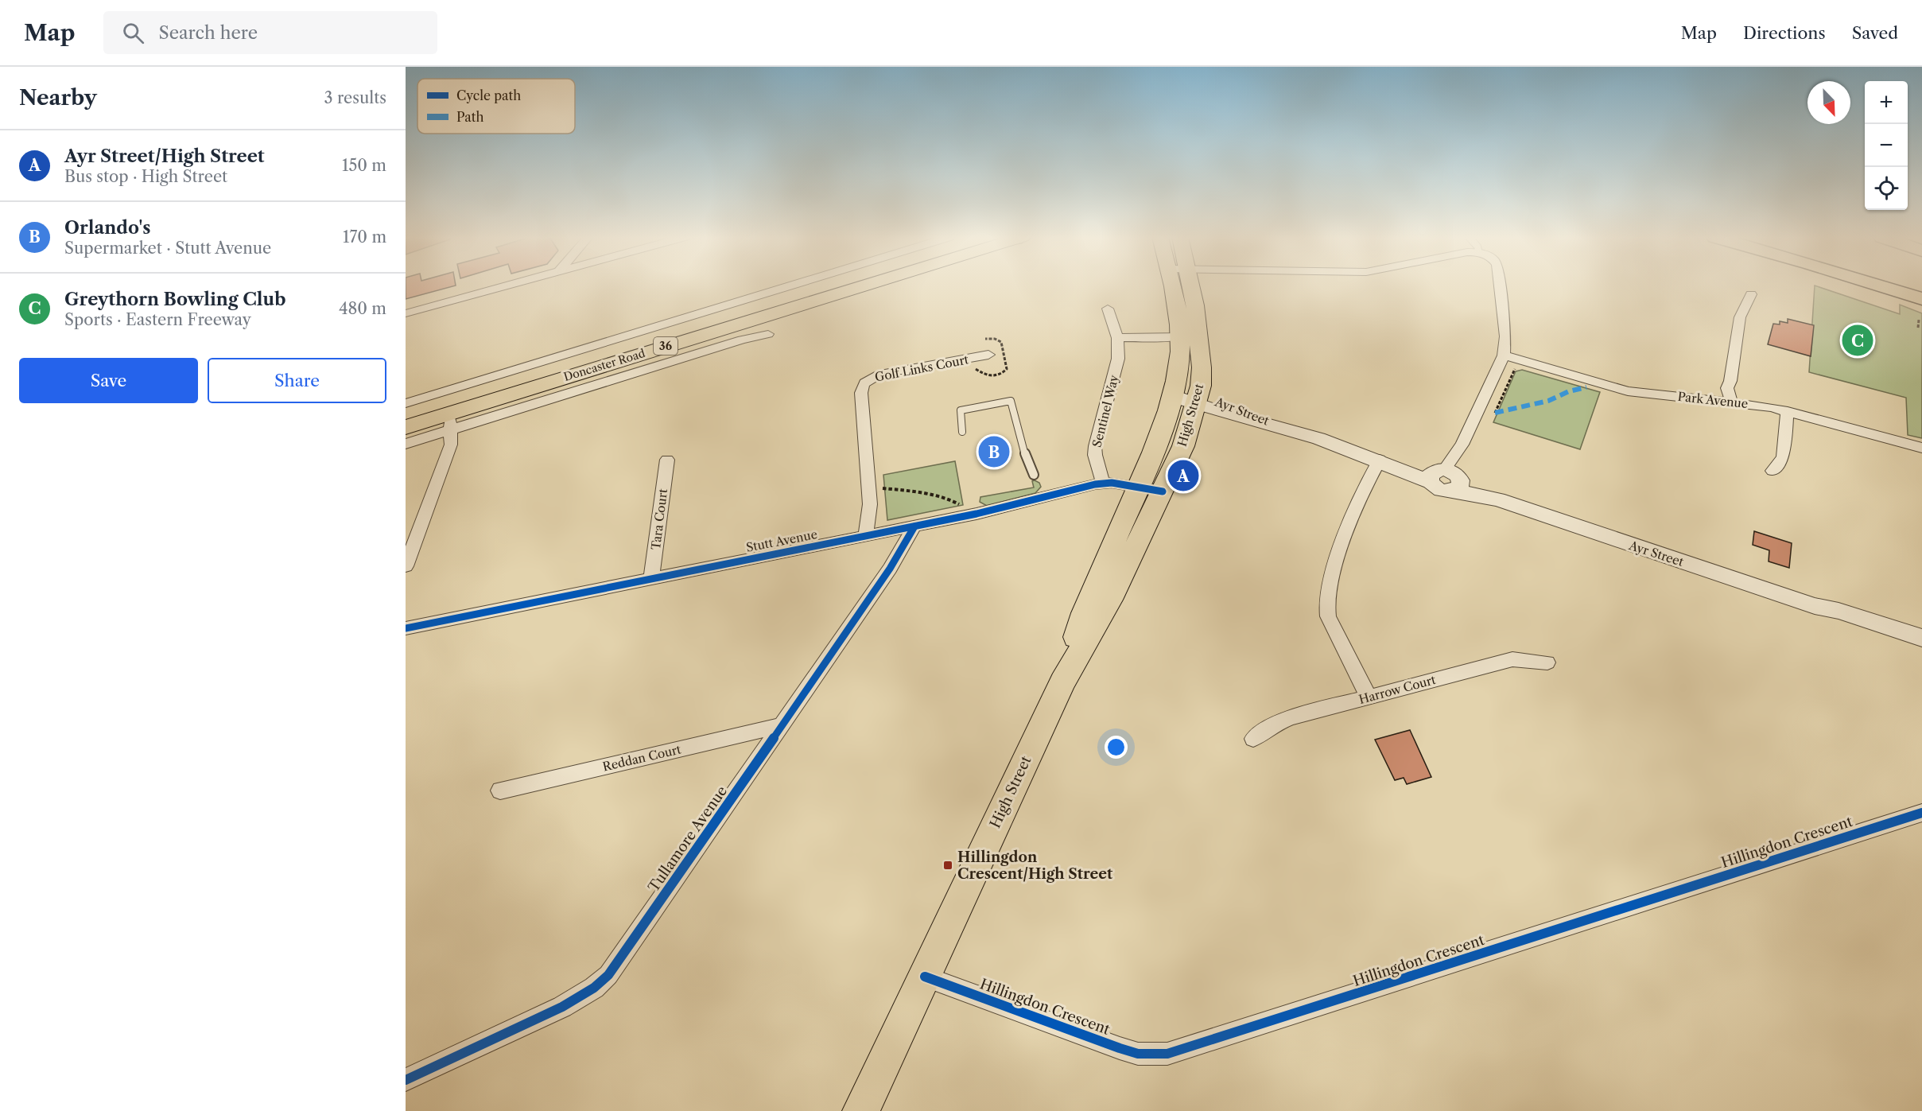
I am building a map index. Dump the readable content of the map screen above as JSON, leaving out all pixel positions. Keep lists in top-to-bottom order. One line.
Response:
{"streets":{"main road":["36","Doncaster Road","High Street"],"street":["Golf Links Court","Park Avenue","Sentinel Way","Ayr Street","Tara Court","Stutt Avenue","Harrow Court","Reddan Court","Tullamore Avenue","Hillingdon Crescent"]},"crossings":[["Golf Links Court","Stutt Avenue"],["Sentinel Way","Stutt Avenue"],["Ayr Street","High Street"],["High Street","Stutt Avenue"],["High Street","Hillingdon Crescent"],["Tara Court","Stutt Avenue"],["Stutt Avenue","Tullamore Avenue"],["Reddan Court","Tullamore Avenue"]],"places":{"transit":["Hillingdon Crescent/High Street"]},"legend":["Cycle path","Path"],"north":"bottom right","page":{"header":"Map","search":"Search here","nav":["Map","Directions","Saved"],"heading":["Nearby","3 results"],"map_buttons":["+","−"],"list":[{"mark":"A","name":"Ayr Street/High Street","note":"Bus stop · High Street","value":"150 m"},{"mark":"B","name":"Orlando's","note":"Supermarket · Stutt Avenue","value":"170 m"},{"mark":"C","name":"Greythorn Bowling Club","note":"Sports · Eastern Freeway","value":"480 m"}],"pins":["C","B","A"],"buttons":["Save","Share"]}}
